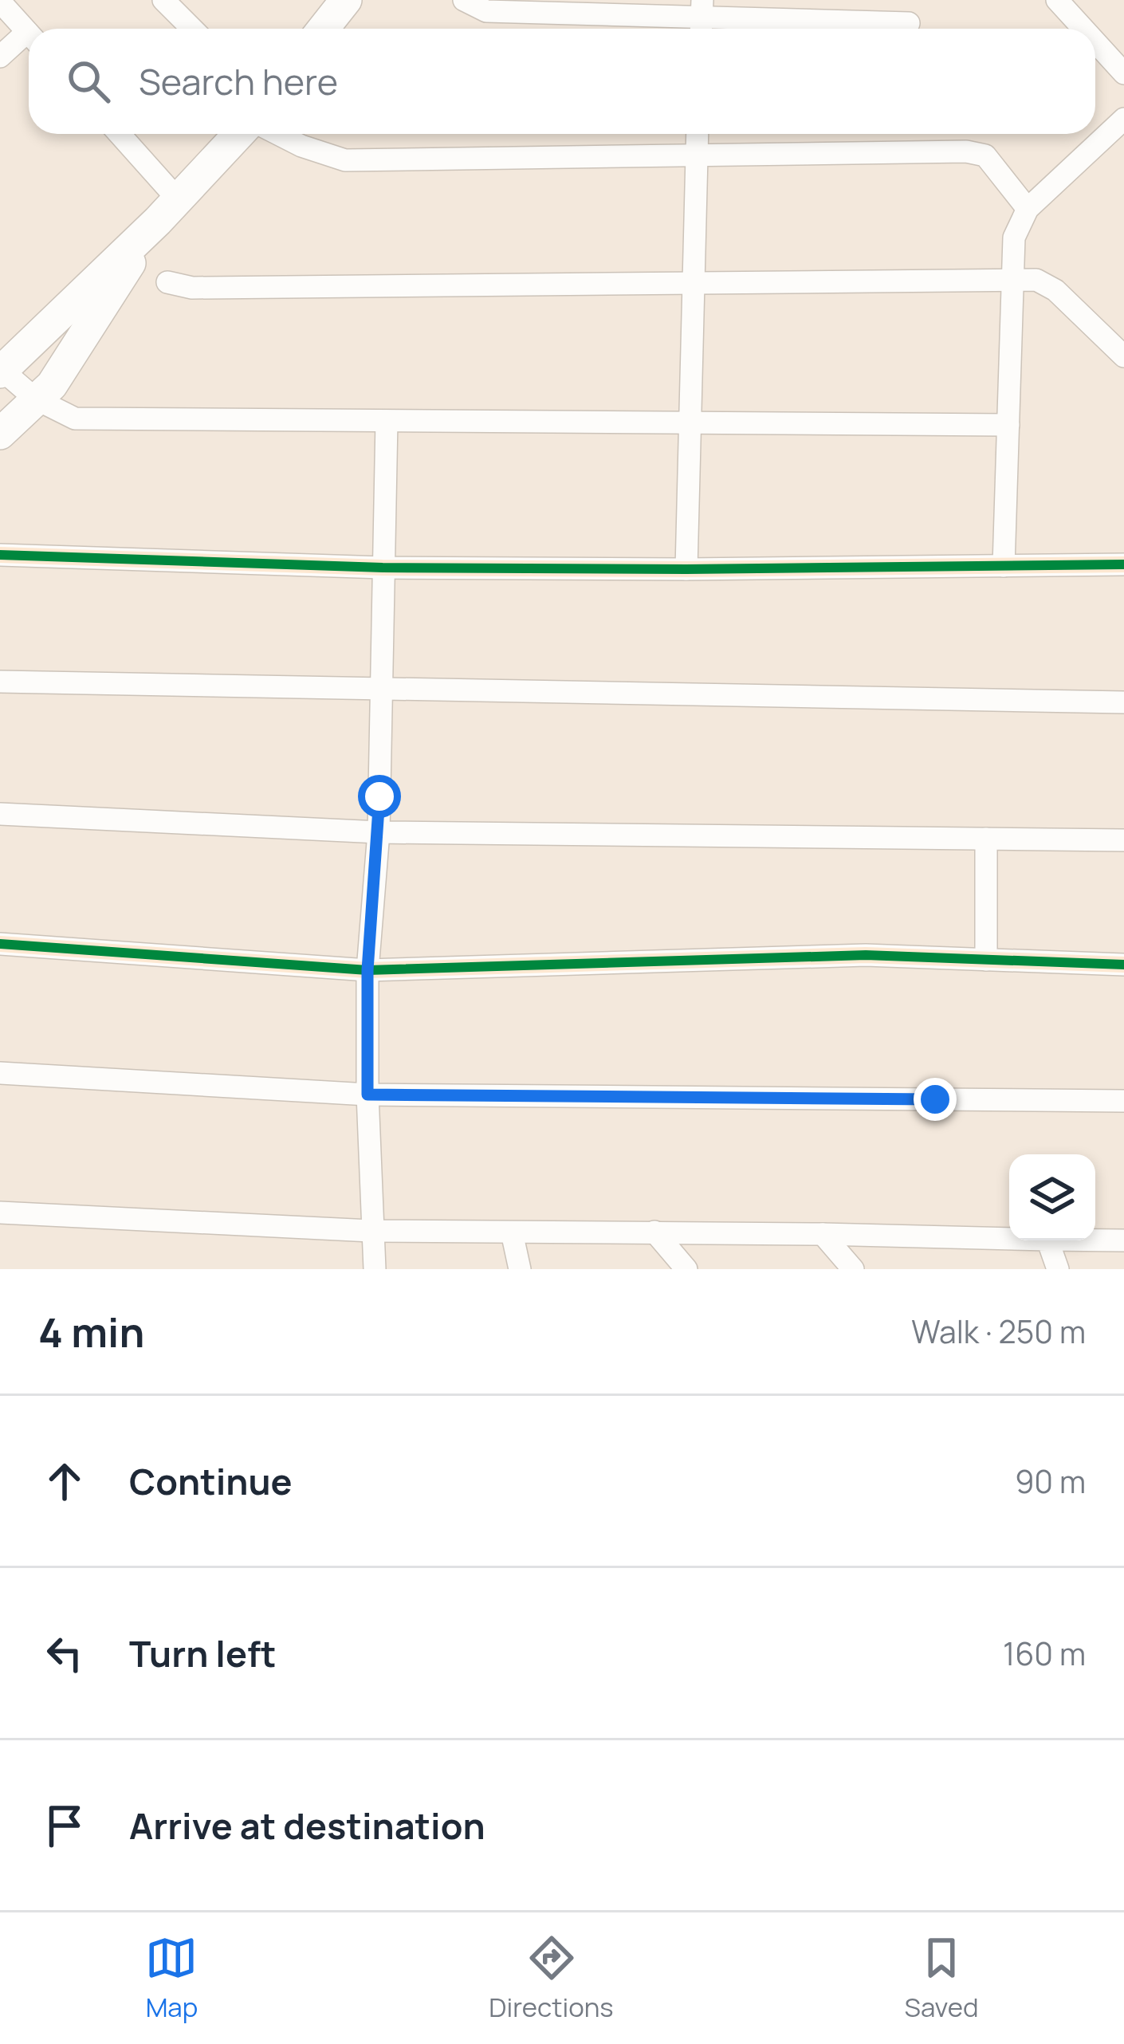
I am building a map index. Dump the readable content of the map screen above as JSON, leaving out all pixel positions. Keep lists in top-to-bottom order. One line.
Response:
{"page":{"search":"Search here","heading":["4 min","Walk · 250 m"],"list":[["Continue","90 m"],["Turn left","160 m"],"Arrive at destination"],"nav":["Map","Directions","Saved"]}}
